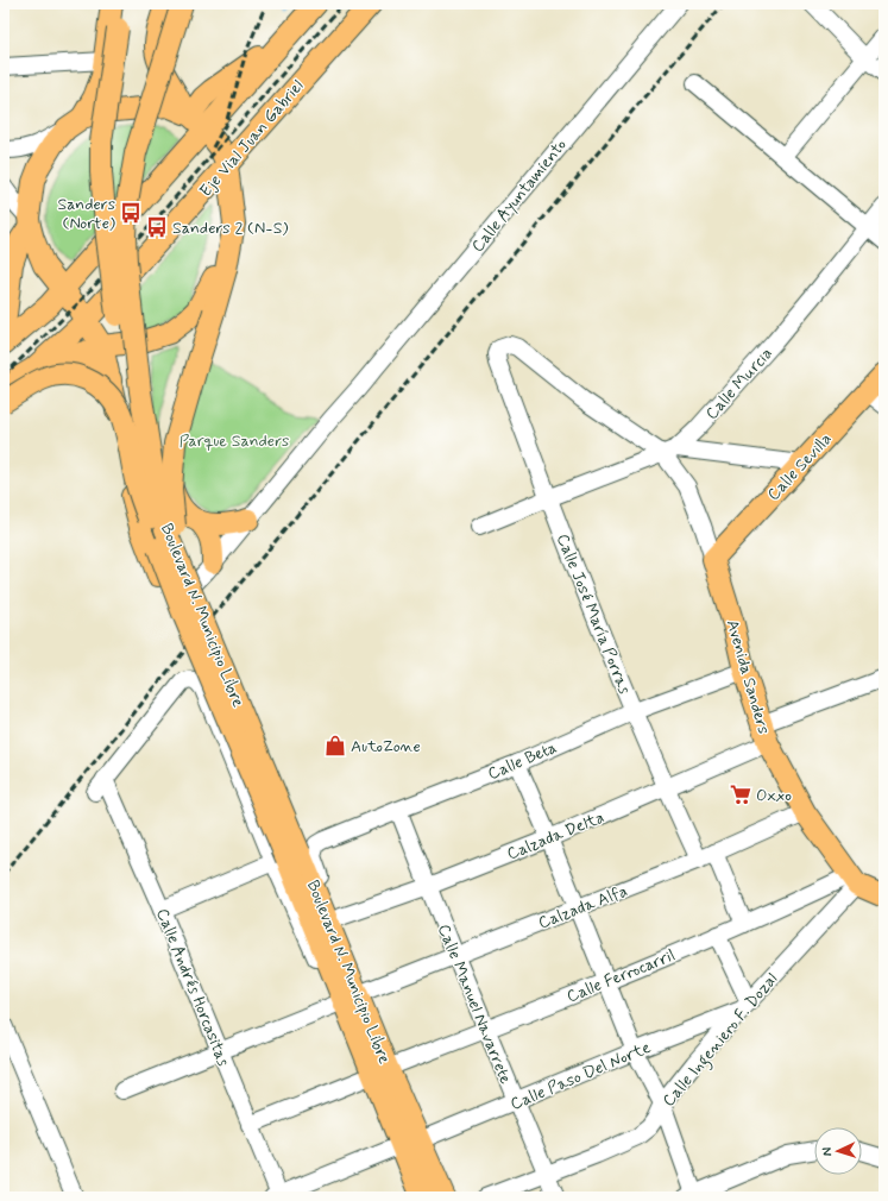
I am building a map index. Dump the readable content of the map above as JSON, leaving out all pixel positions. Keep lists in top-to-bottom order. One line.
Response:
{"streets":{"main road":["Eje Vial Juan Gabriel","Calle Sevilla","Boulevard N. Municipio Libre","Avenida Sanders"],"street":["Calle Ayuntamiento","Calle Murcia","Calle José María Porras","Calle Beta","Calzada Delta","Calzada Alfa","Calle Ferrocarril","Calle Andrés Horcasitas","Calle Manuel Navarrete","Calle Ingeniero F. Dozal","Calle Paso Del Norte"]},"crossings":[["Calle Murcia","Calle José María Porras"],["Calle Sevilla","Avenida Sanders"],["Calle José María Porras","Calle Beta"],["Calle José María Porras","Calzada Delta"],["Calle José María Porras","Calzada Alfa"],["Boulevard N. Municipio Libre","Calle Beta"],["Boulevard N. Municipio Libre","Calzada Alfa"],["Boulevard N. Municipio Libre","Calle Ferrocarril"],["Boulevard N. Municipio Libre","Calle Paso Del Norte"],["Avenida Sanders","Calle Beta"],["Avenida Sanders","Calzada Delta"],["Avenida Sanders","Calzada Alfa"],["Avenida Sanders","Calle Ferrocarril"],["Avenida Sanders","Calle Ingeniero F. Dozal"],["Calle Beta","Calle Manuel Navarrete"],["Calzada Delta","Calle Manuel Navarrete"],["Calzada Alfa","Calle Andrés Horcasitas"],["Calzada Alfa","Calle Manuel Navarrete"],["Calle Ferrocarril","Calle Andrés Horcasitas"],["Calle Ferrocarril","Calle Manuel Navarrete"],["Calle Ferrocarril","Calle Ingeniero F. Dozal"],["Calle Manuel Navarrete","Calle Ingeniero F. Dozal"],["Calle Manuel Navarrete","Calle Paso Del Norte"],["Calle Ingeniero F. Dozal","Calle Paso Del Norte"]],"parks":["Parque Sanders"],"places":{"bus stop":["Sanders (Norte)","Sanders 2 (N-S)"],"shop":["AutoZone"],"supermarket":["Oxxo"]},"north":"left"}
